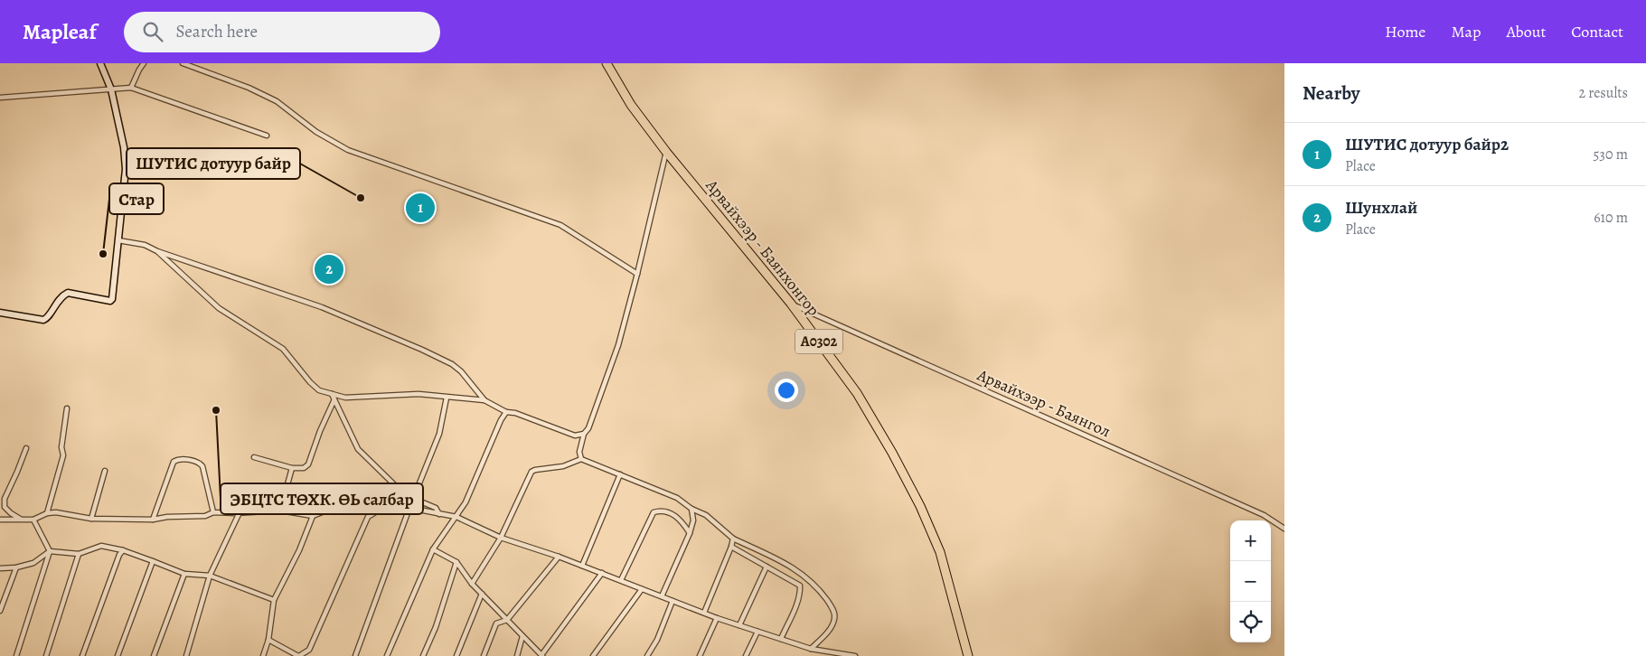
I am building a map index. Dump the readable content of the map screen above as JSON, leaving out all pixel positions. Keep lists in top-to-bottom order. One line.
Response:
{"streets":{"highway":["Арвайхээр - Баянхонгор","A0302"],"street":["Арвайхээр - Баянгол"]},"crossings":[["Арвайхээр - Баянхонгор","Арвайхээр - Баянгол"]],"places":["ШУТИС дотуур байр","Стар","ЭБЦТС ТӨХК. ӨЬ салбар"],"page":{"header":"Mapleaf","search":"Search here","nav":["Home","Map","About","Contact"],"heading":["Nearby","2 results"],"list":[{"mark":"1","name":"ШУТИС дотуур байр2","note":"Place","value":"530 m"},{"mark":"2","name":"Шунхлай","note":"Place","value":"610 m"}],"pins":["1","2"],"map_buttons":["+","−"]}}
